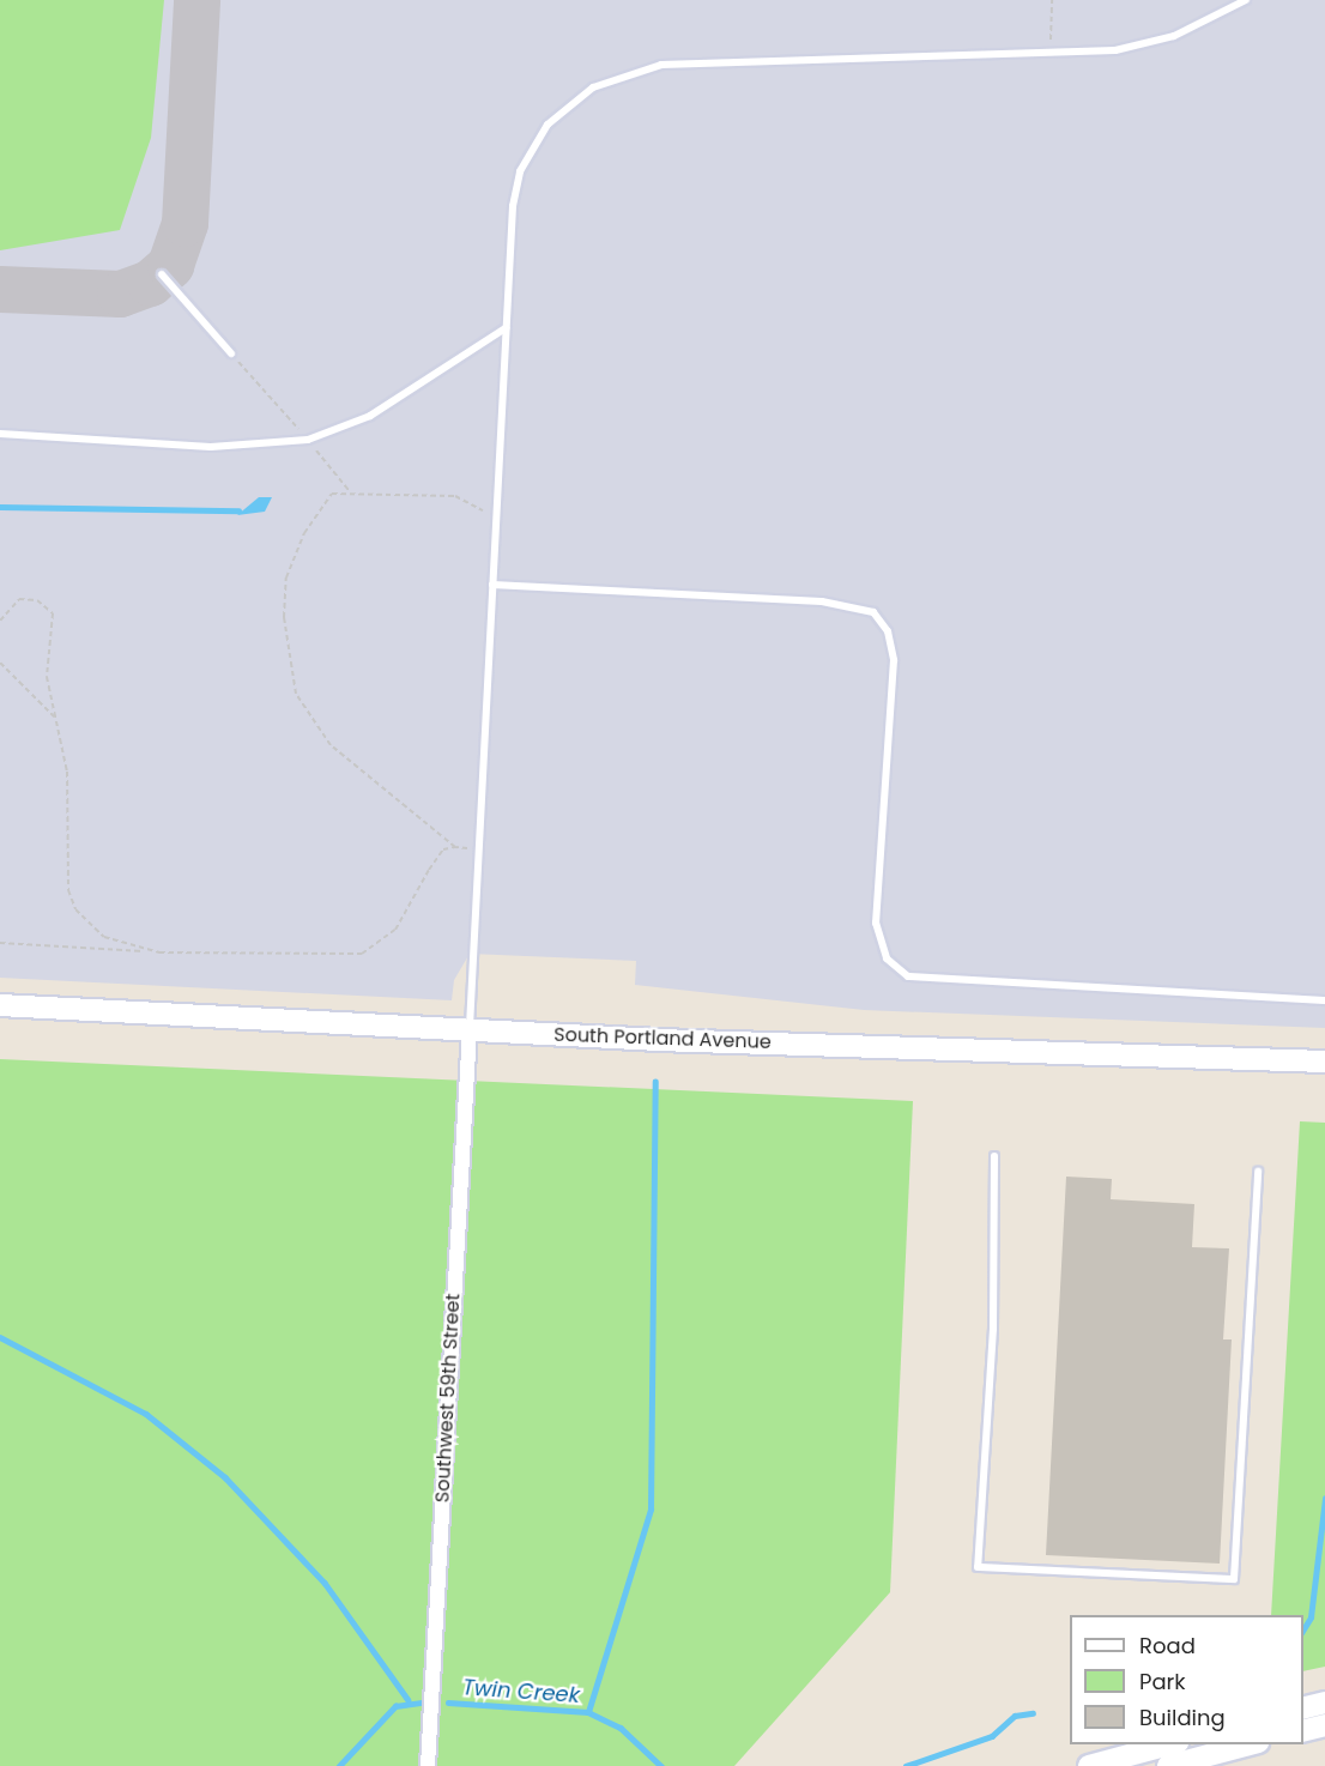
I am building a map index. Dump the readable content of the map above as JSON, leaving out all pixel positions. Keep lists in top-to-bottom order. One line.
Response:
{"streets":{"main road":["South Portland Avenue"],"street":["Southwest 59th Street"]},"crossings":[["South Portland Avenue","Southwest 59th Street"]],"water":["Twin Creek"],"legend":["Road","Park","Building"]}
